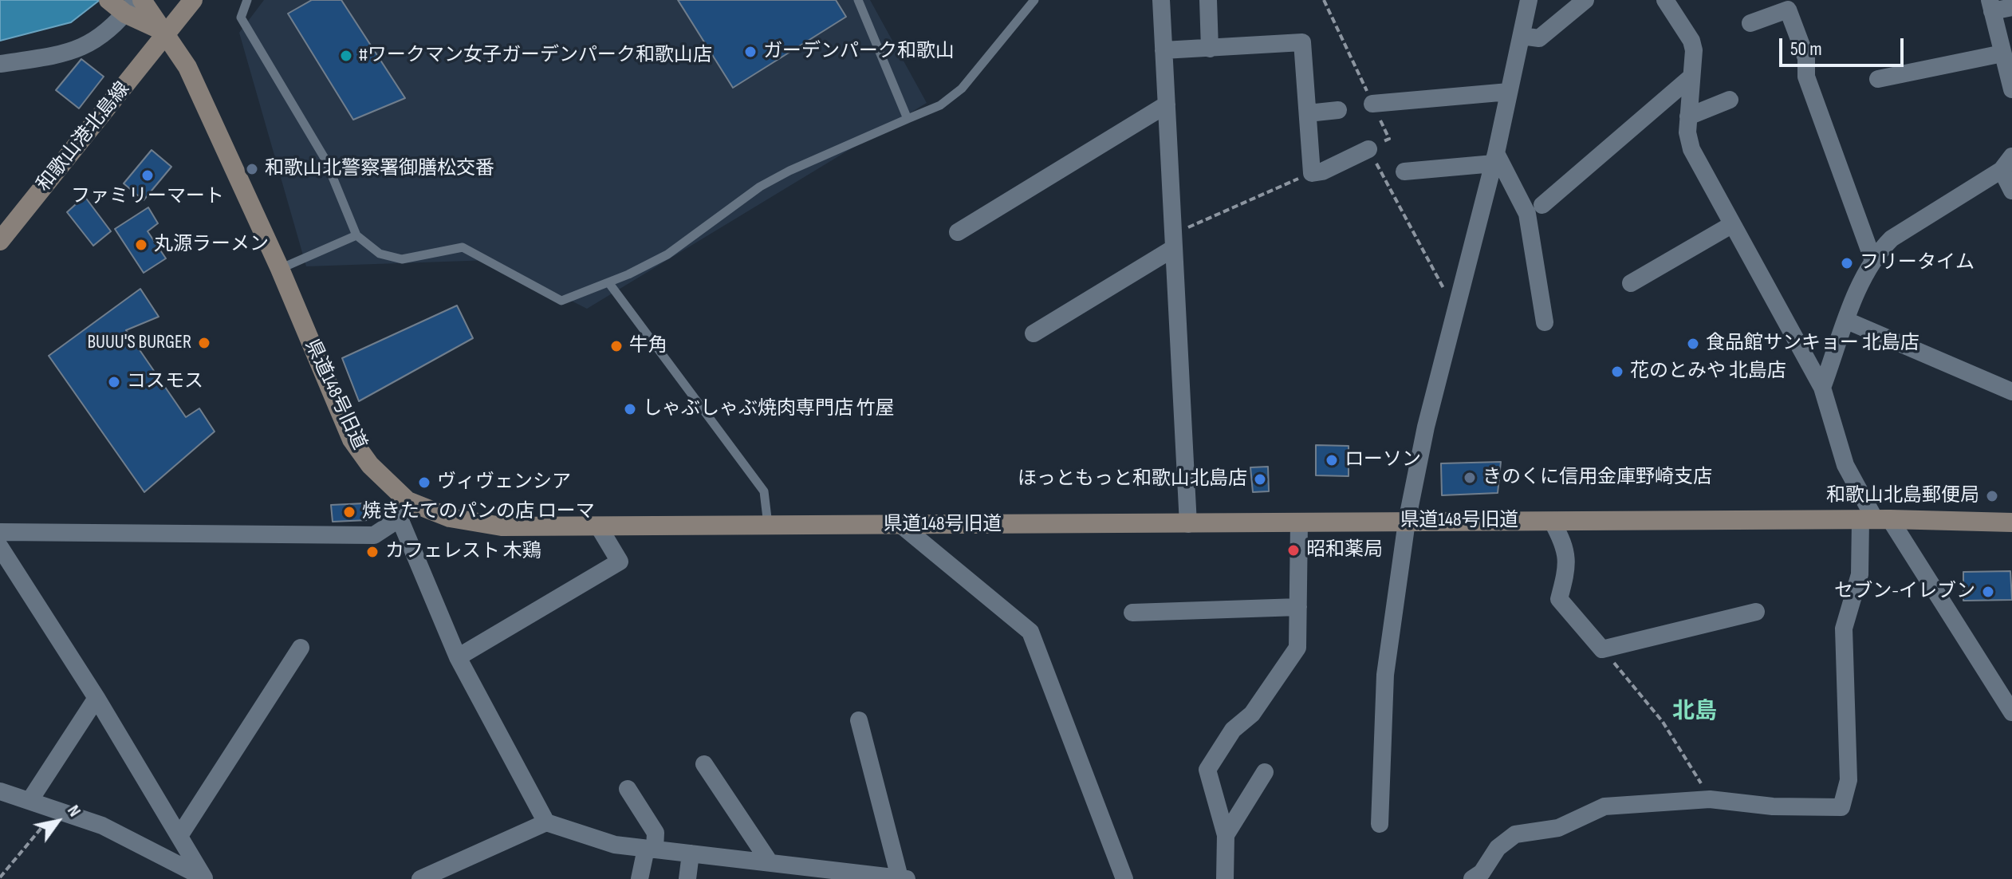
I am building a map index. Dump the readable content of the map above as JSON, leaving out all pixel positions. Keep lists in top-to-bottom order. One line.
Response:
{"streets":{"street":["和歌山港北島線","県道148号旧道"]},"crossings":[["和歌山港北島線","県道148号旧道"]],"districts":["北島"],"places":["ガーデンパーク和歌山","#ワークマン女子ガーデンパーク和歌山店","和歌山北警察署御膳松交番","ファミリーマート","丸源ラーメン","フリータイム","BUUU'S BURGER","食品館サンキョー 北島店","牛角","花のとみや 北島店","コスモス","しゃぶしゃぶ焼肉専門店 竹屋","ローソン","きのくに信用金庫野崎支店","ほっともっと和歌山北島店","ヴィヴェンシア","和歌山北島郵便局","焼きたてのパンの店 ローマ","昭和薬局","カフェレスト 木鶏","セブン-イレブン"],"scale_bar":"50 m","north":"top right"}
